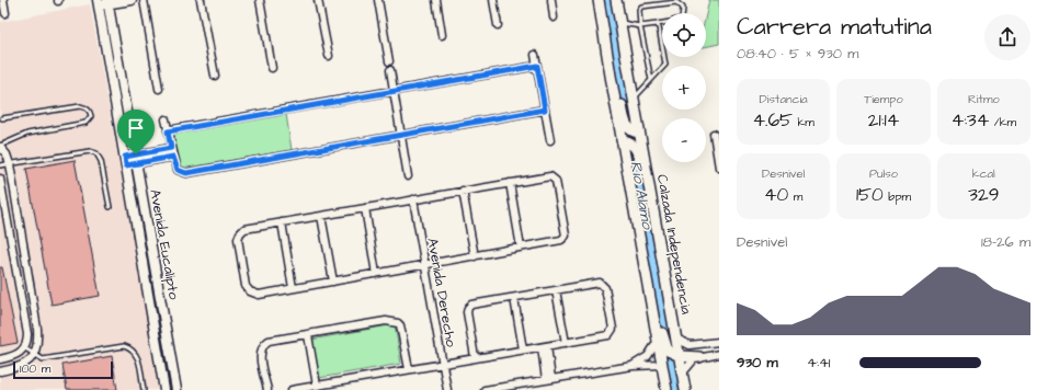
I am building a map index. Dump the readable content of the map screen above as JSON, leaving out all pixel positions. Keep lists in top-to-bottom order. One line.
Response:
{"streets":{"main road":["Calzada Independencia"],"street":["Avenida Eucalipto","Avenida Derecho"]},"water":["Río Alamo"],"scale_bar":"100 m","page":{"heading":["Carrera matutina","08:40 · 5 × 930 m"],"map_buttons":["+","−"],"stats":[["Distancia","4.65 km"],["Tiempo","21:14"],["Ritmo","4:34 /km"],["Desnivel","40 m"],["Pulso","150 bpm"],["kcal","329"]],"chart":["Desnivel","18–26 m"],"list":[{"name":"930 m","note":"4:41"}],"scale":"100 m"}}
